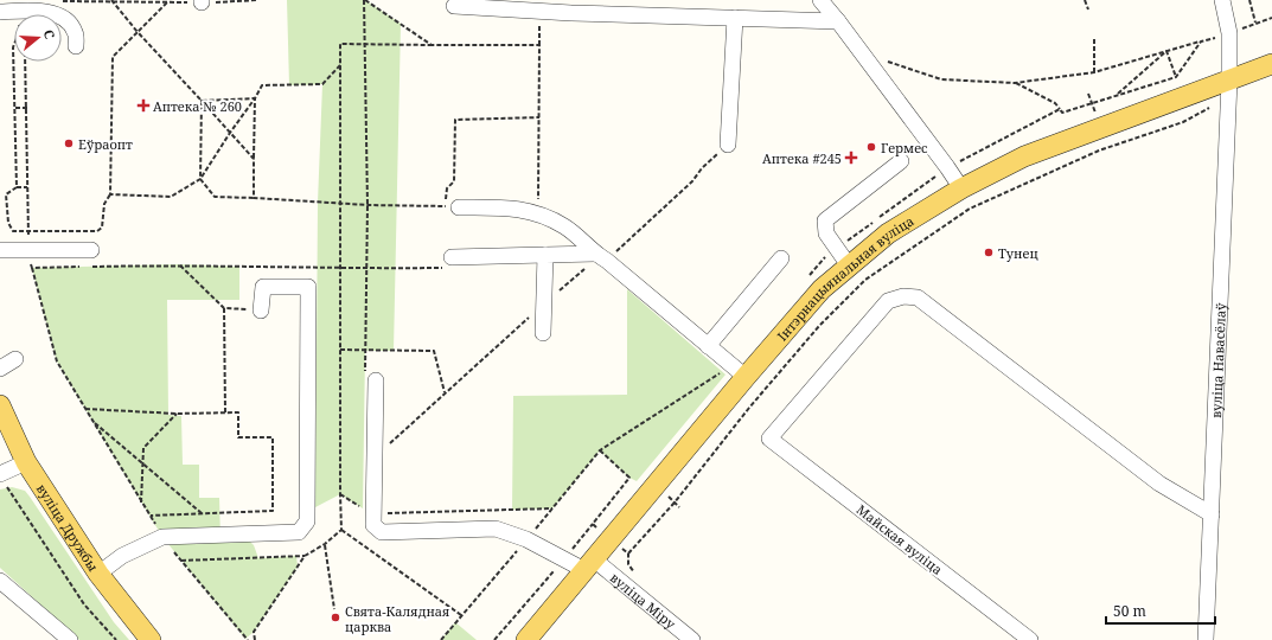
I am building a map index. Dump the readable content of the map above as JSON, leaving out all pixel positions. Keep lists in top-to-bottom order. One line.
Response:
{"streets":{"main road":["Інтэрнацыянальная вуліца","вуліца Дружбы"],"street":["вуліца Навасёлаў","Майская вуліца","вуліца Міру"]},"crossings":[["Інтэрнацыянальная вуліца","вуліца Навасёлаў"],["Інтэрнацыянальная вуліца","вуліца Міру"],["вуліца Навасёлаў","Майская вуліца"]],"places":{"health":["Аптека № 260","Аптека #245"],"other":["Еўраопт","Гермес","Тунец","Свята-Калядная царква"]},"scale_bar":"50 m","north":"right"}
